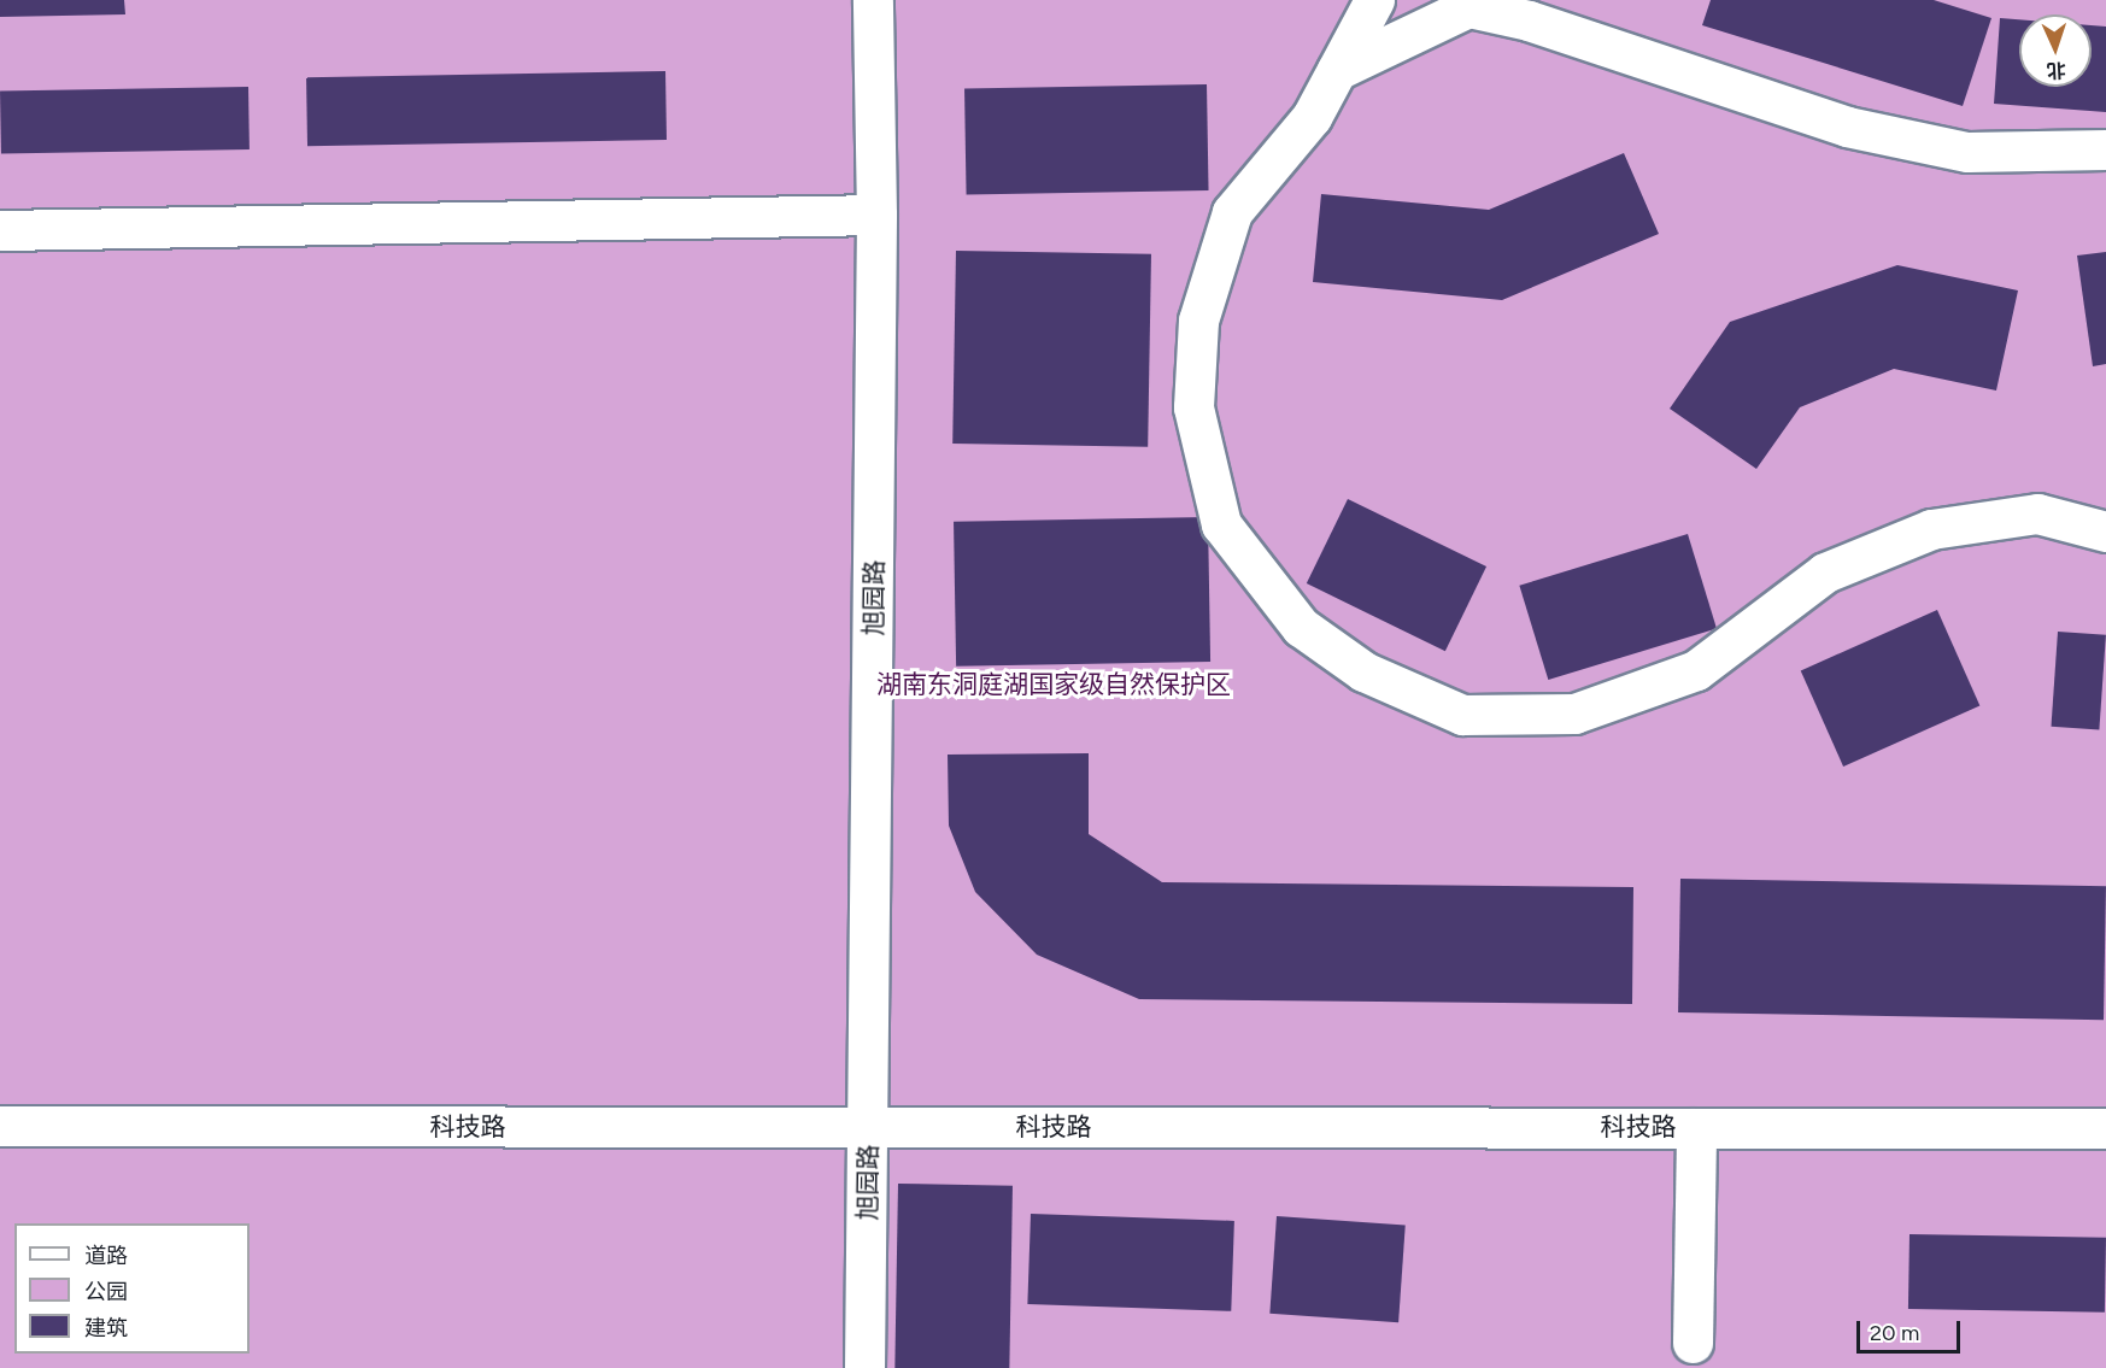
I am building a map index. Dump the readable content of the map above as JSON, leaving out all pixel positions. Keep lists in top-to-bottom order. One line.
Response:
{"streets":{"street":["旭园路","科技路"]},"crossings":[["旭园路","科技路"]],"parks":["湖南东洞庭湖国家级自然保护区"],"legend":["道路","公园","建筑"],"scale_bar":"20 m","north":"bottom"}
